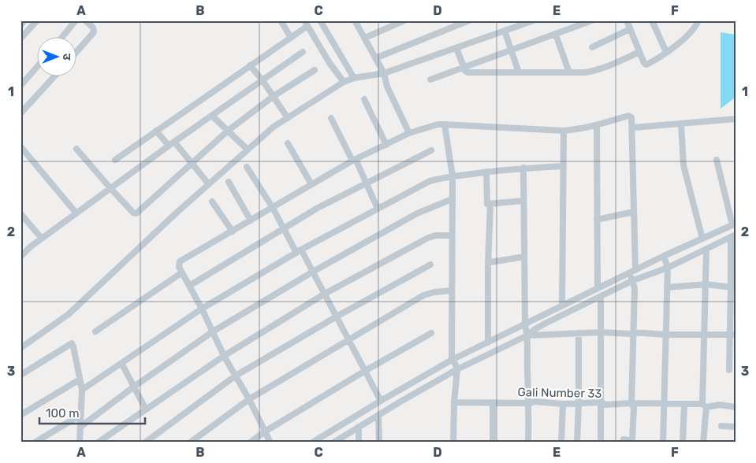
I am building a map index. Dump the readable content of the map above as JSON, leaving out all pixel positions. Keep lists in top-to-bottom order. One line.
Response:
{"streets":{"street":["Gali Number 33"]},"scale_bar":"100 m","north":"right","grid":{"columns":["A","B","C","D","E","F"],"rows":["1","2","3"]}}
